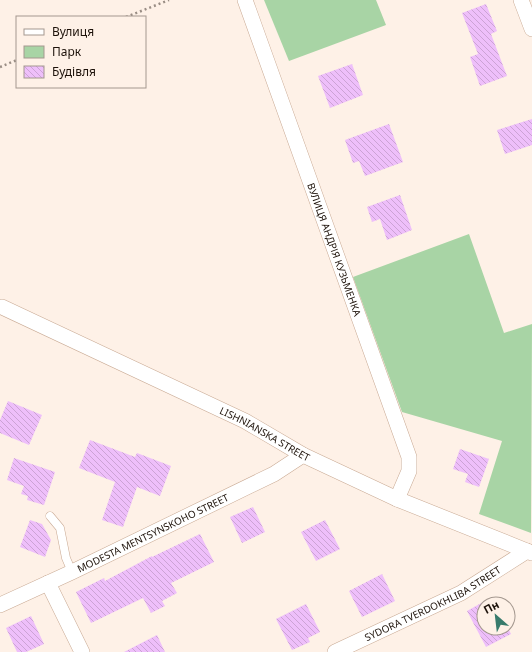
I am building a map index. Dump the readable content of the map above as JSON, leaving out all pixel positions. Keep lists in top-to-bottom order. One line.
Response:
{"streets":{"street":["ВУЛИЦЯ АНДРІЯ КУЗЬМЕНКА","LISHNIANSKA STREET","MODESTA MENTSYNSKOHO STREET","SYDORA TVERDOKHLIBA STREET"]},"crossings":[["ВУЛИЦЯ АНДРІЯ КУЗЬМЕНКА","LISHNIANSKA STREET"],["LISHNIANSKA STREET","MODESTA MENTSYNSKOHO STREET"],["LISHNIANSKA STREET","SYDORA TVERDOKHLIBA STREET"]],"legend":["Вулиця","Парк","Будівля"],"north":"top left"}
